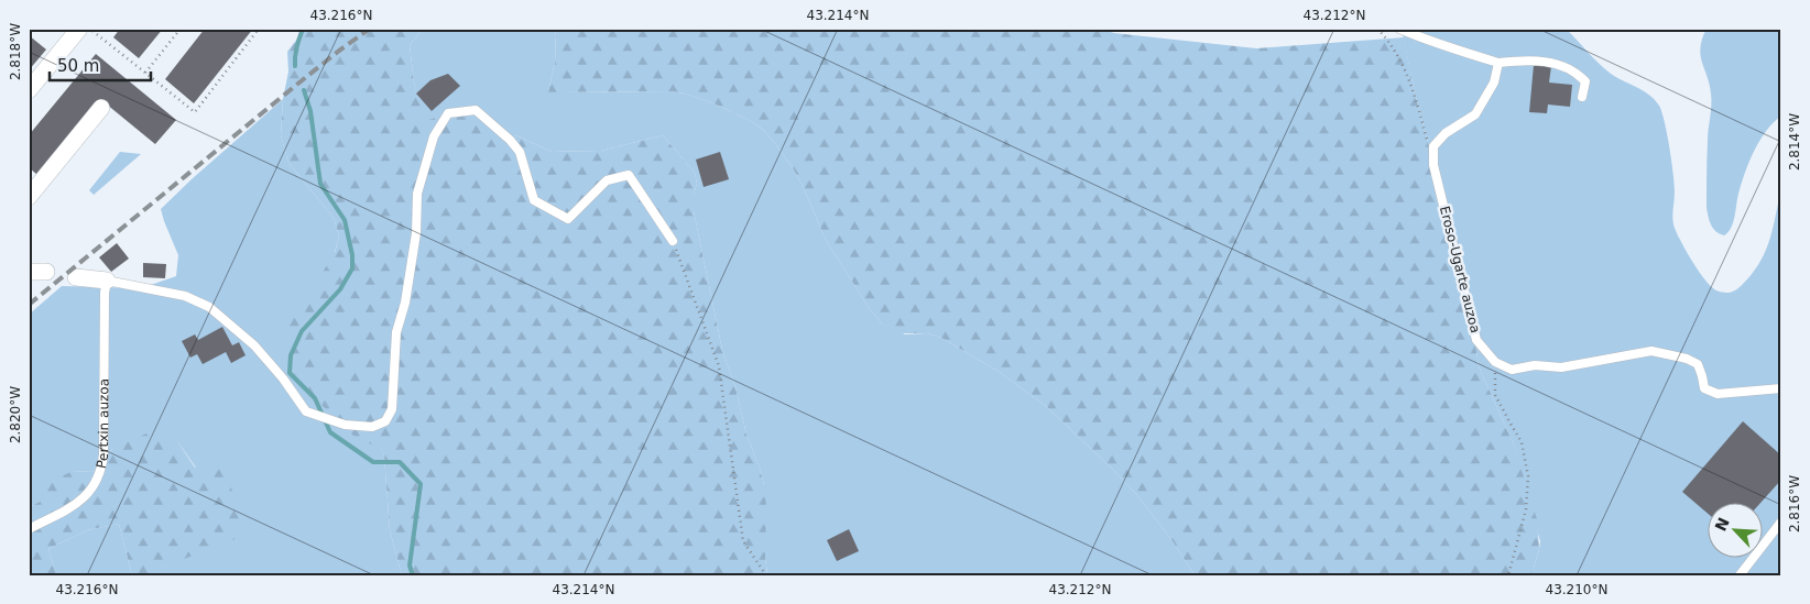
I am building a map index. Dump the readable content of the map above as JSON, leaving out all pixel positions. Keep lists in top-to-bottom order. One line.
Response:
{"streets":{"lane":["Eroso-Ugarte auzoa","Pertxin auzoa"]},"scale_bar":"50 m","north":"top left","coordinates":["43.216°N","43.214°N","43.212°N","2.818°W","2.814°W","2.820°W","2.816°W","43.210°N"]}
